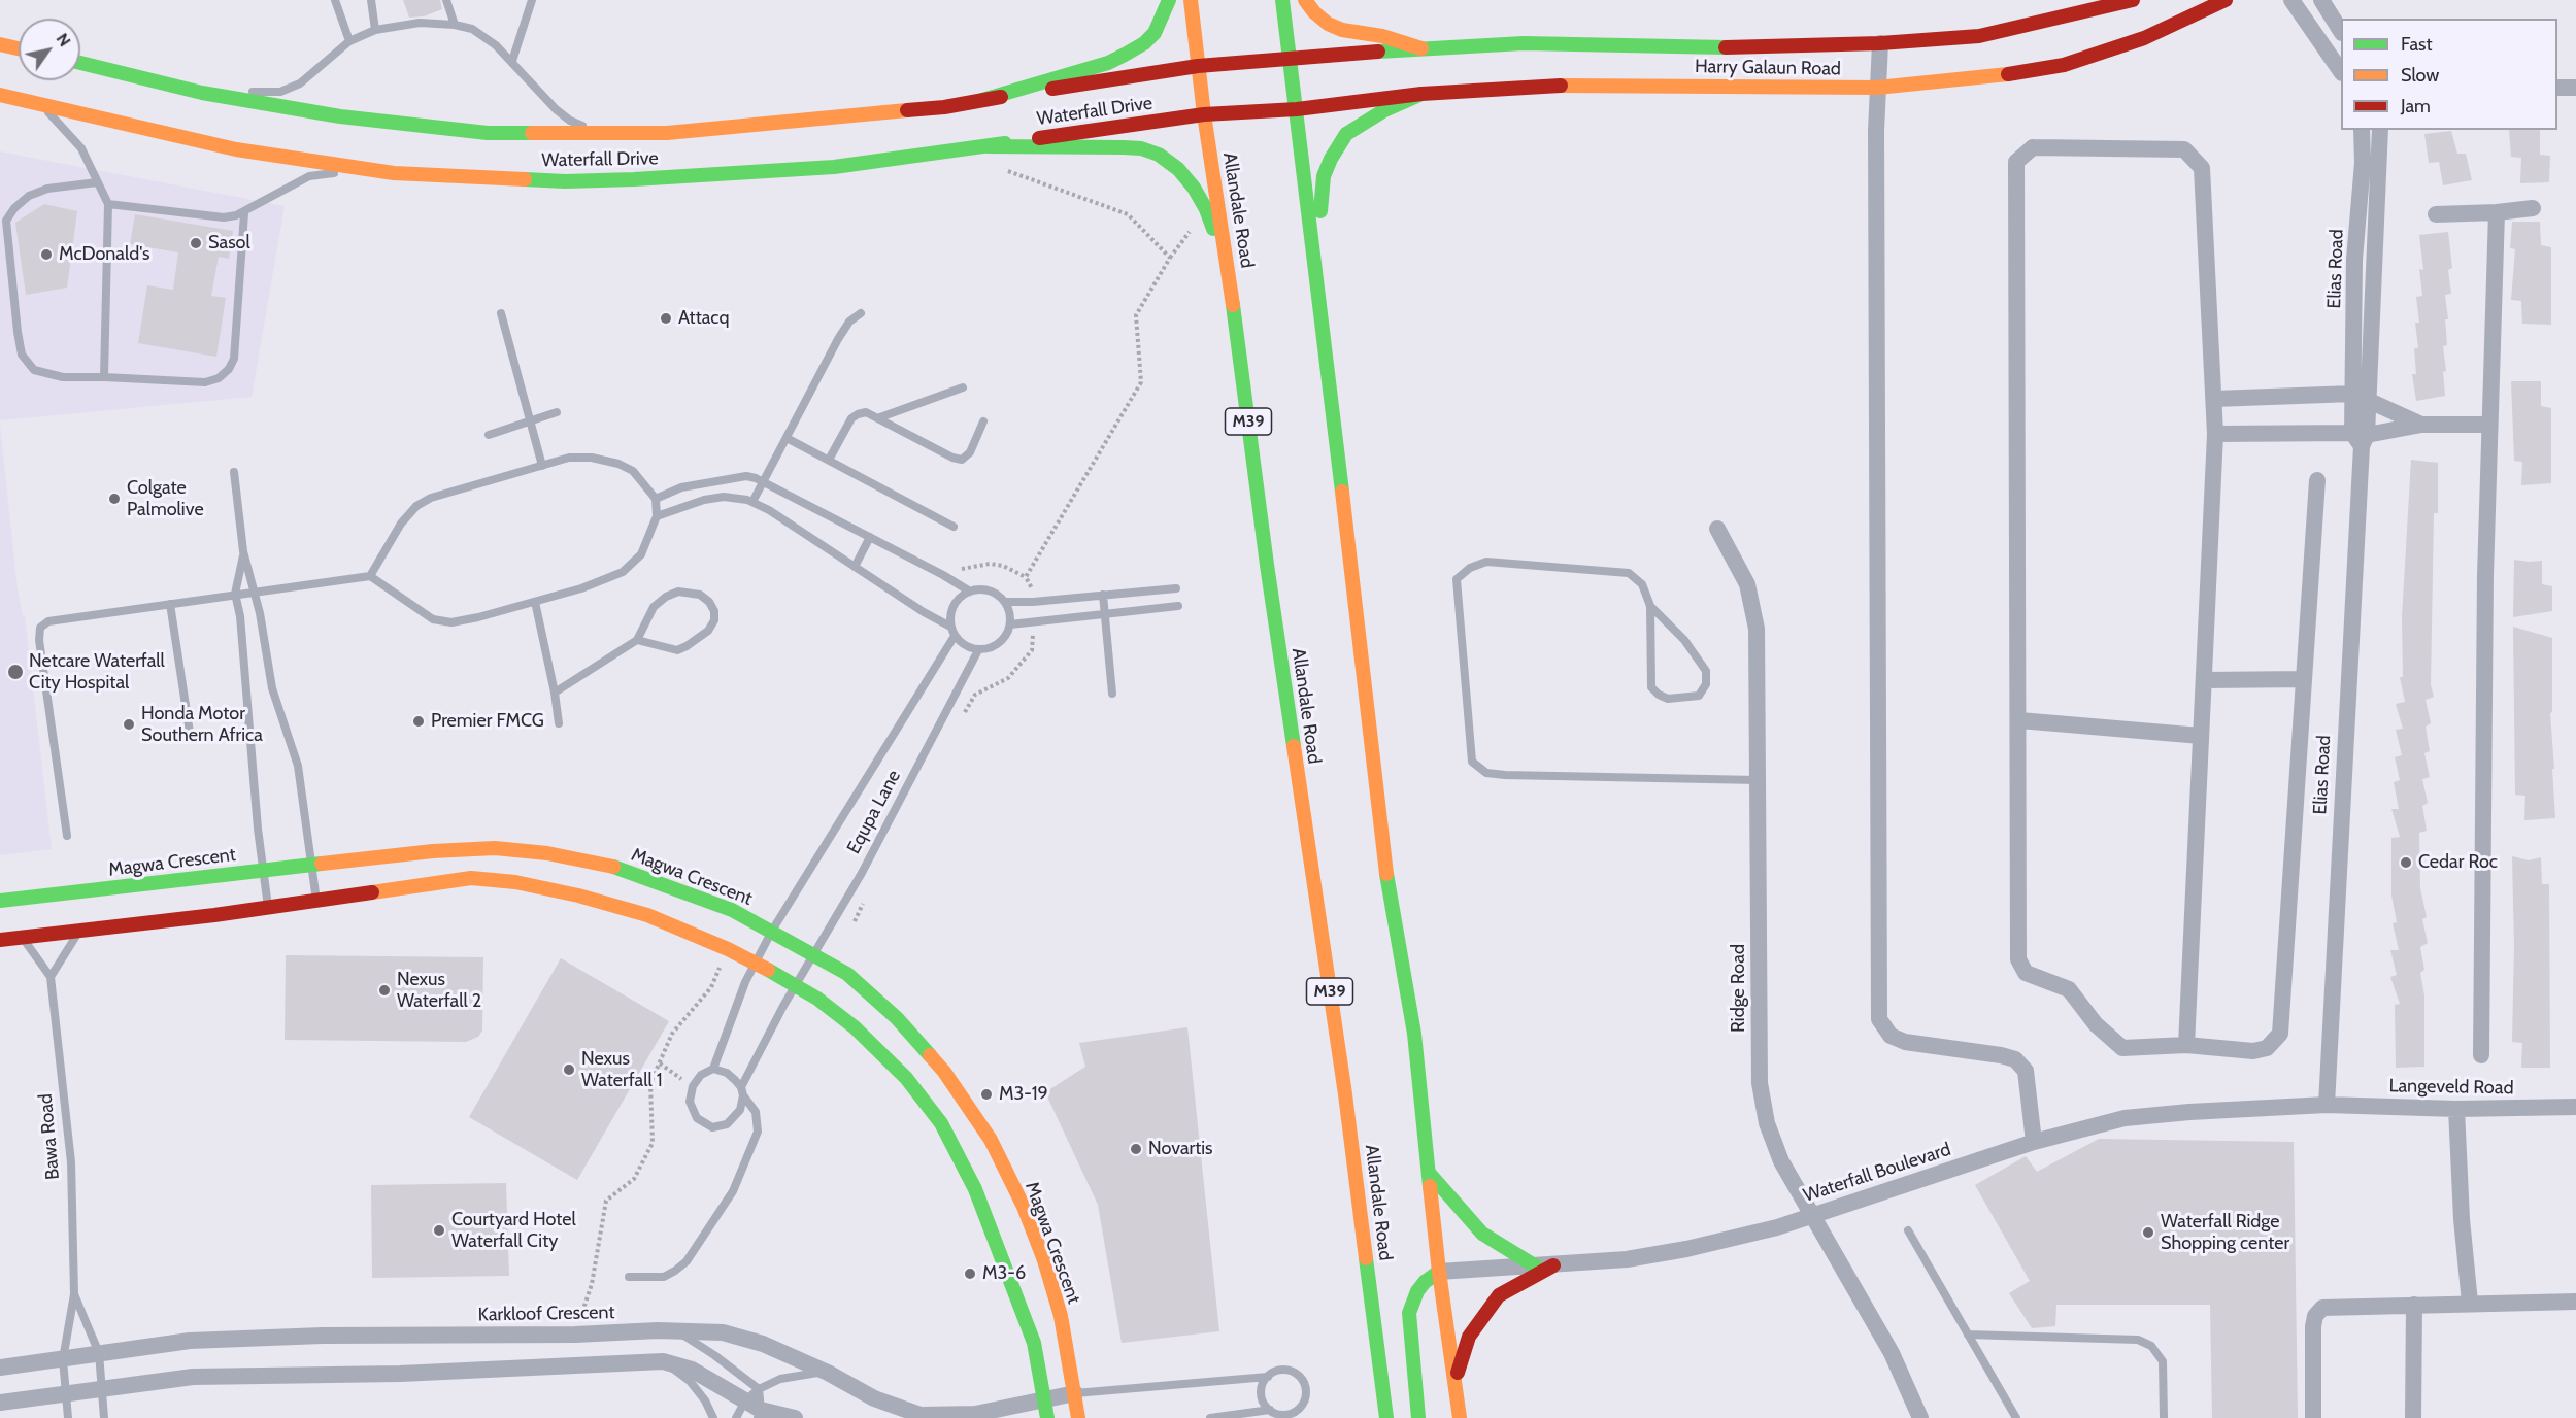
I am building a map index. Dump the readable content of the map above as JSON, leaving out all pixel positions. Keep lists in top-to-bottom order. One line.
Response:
{"streets":{"main road":["Harry Galaun Road","Waterfall Drive","Allandale Road","M39","Magwa Crescent"],"street":["Elias Road","Ridge Road","Langeveld Road","Waterfall Boulevard","Karkloof Crescent"],"lane":["Equpa Lane","Bawa Road"]},"crossings":[["Harry Galaun Road","Waterfall Drive"],["Waterfall Drive","Allandale Road"],["Elias Road","Langeveld Road"],["Elias Road","Waterfall Boulevard"],["Equpa Lane","Magwa Crescent"],["Magwa Crescent","Karkloof Crescent"],["Ridge Road","Waterfall Boulevard"],["Langeveld Road","Waterfall Boulevard"]],"places":["Sasol","McDonald's","Attacq","Colgate Palmolive","Netcare Waterfall City Hospital","Premier FMCG","Honda Motor Southern Africa","Cedar Roc","Nexus Waterfall 2","Nexus Waterfall 1","M3-19","Novartis","Courtyard Hotel Waterfall City","Waterfall Ridge Shopping center","M3-6"],"legend":["Fast","Slow","Jam"],"north":"top right"}
